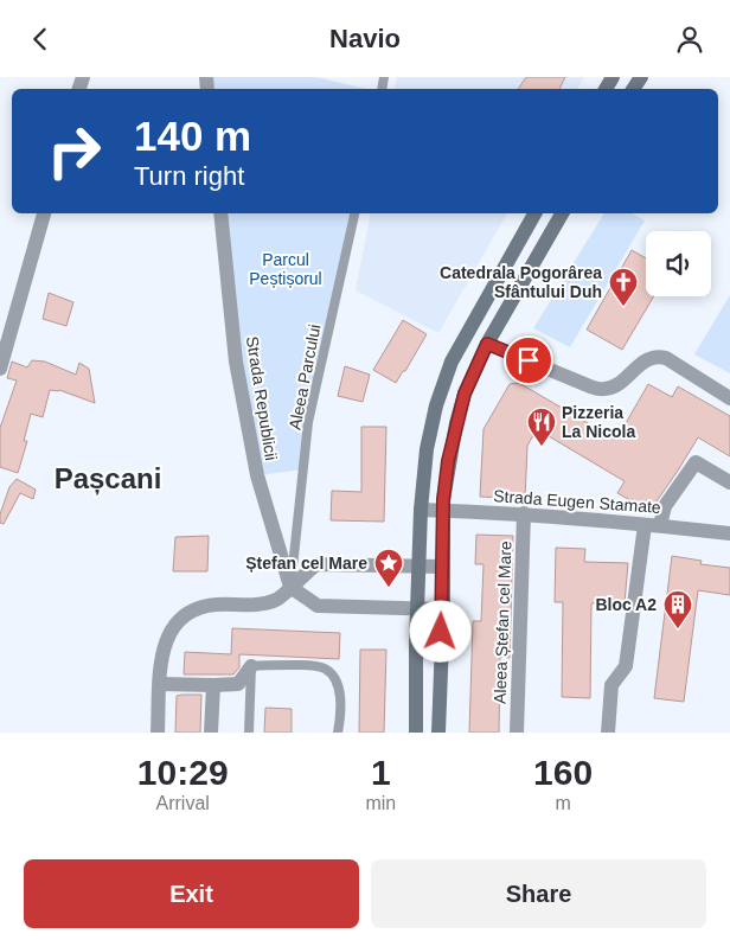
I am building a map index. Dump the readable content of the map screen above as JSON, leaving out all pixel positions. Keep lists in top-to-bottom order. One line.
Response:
{"streets":{"street":["Strada Republicii","Strada Eugen Stamate","Aleea Ștefan cel Mare"],"lane":["Aleea Parcului"]},"crossings":[["Aleea Parcului","Strada Republicii"],["Strada Eugen Stamate","Aleea Ștefan cel Mare"]],"districts":["Pașcani"],"parks":["Parcul Peștișorul"],"places":{"church":["Catedrala Pogorârea Sfântului Duh"],"restaurant":["Pizzeria La Nicola"],"place":["Ștefan cel Mare"],"building":["Bloc A2"]},"page":{"header":"Navio","turn":["140 m","Turn right"],"eta":["10:29","Arrival","1","min","160","m"],"buttons":["Exit","Share"]}}
